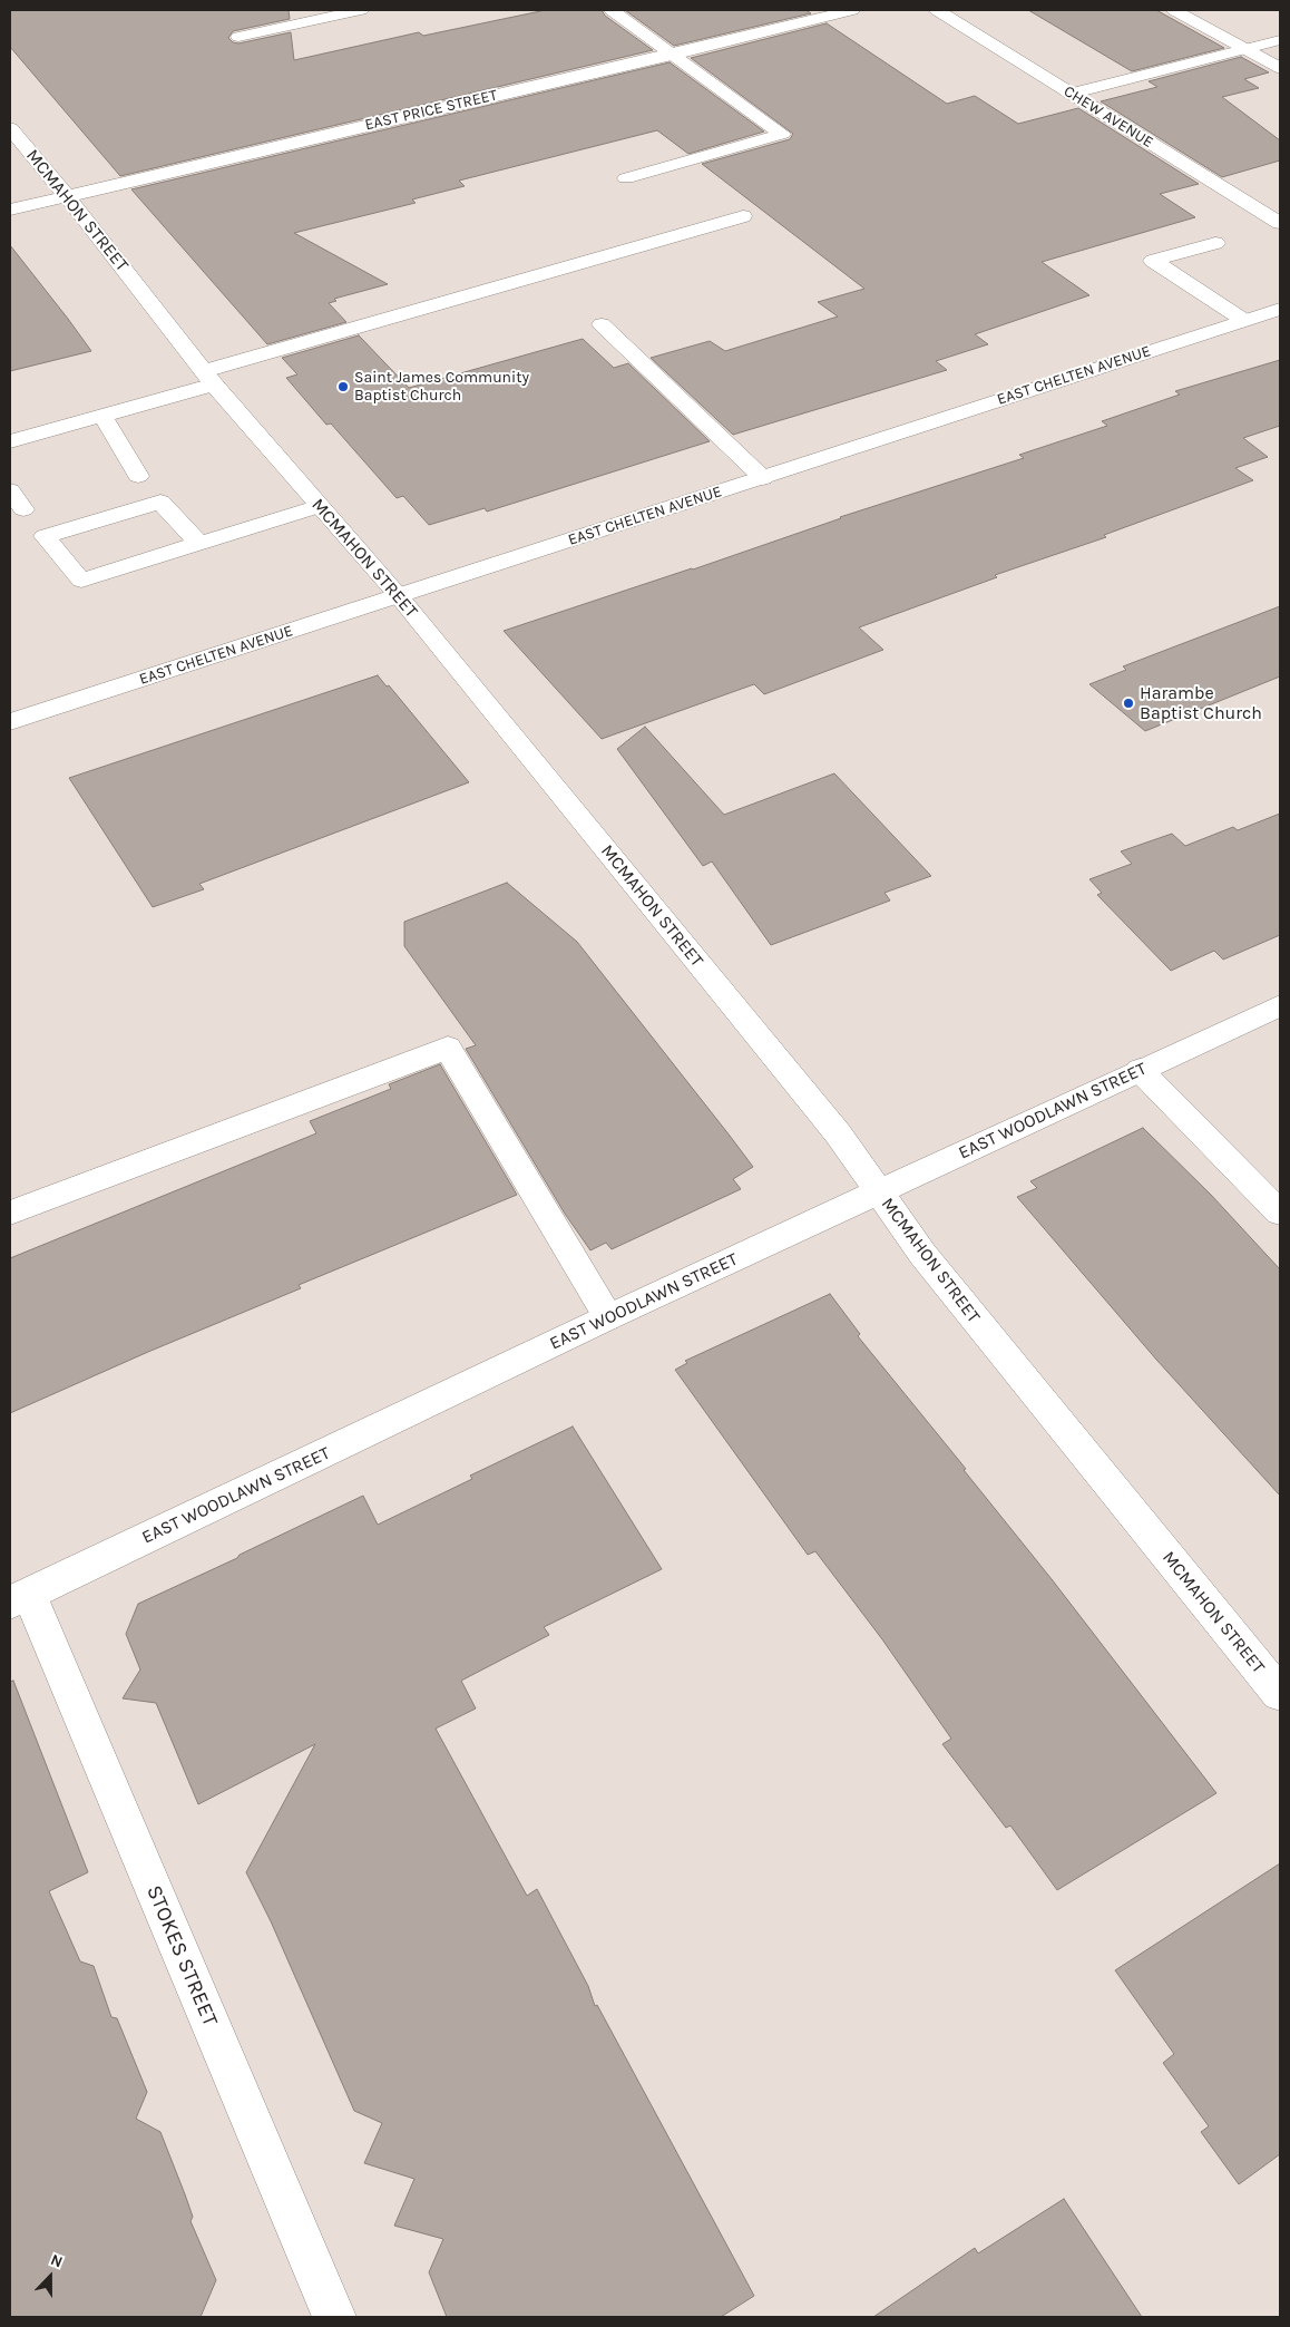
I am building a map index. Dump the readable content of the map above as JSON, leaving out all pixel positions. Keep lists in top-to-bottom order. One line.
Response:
{"streets":{"street":["EAST PRICE STREET","CHEW AVENUE","MCMAHON STREET","EAST CHELTEN AVENUE","EAST WOODLAWN STREET","STOKES STREET"]},"crossings":[["EAST PRICE STREET","MCMAHON STREET"],["MCMAHON STREET","EAST CHELTEN AVENUE"],["MCMAHON STREET","EAST WOODLAWN STREET"],["EAST WOODLAWN STREET","STOKES STREET"]],"places":["Saint James Community Baptist Church","Harambe Baptist Church"],"north":"top"}
